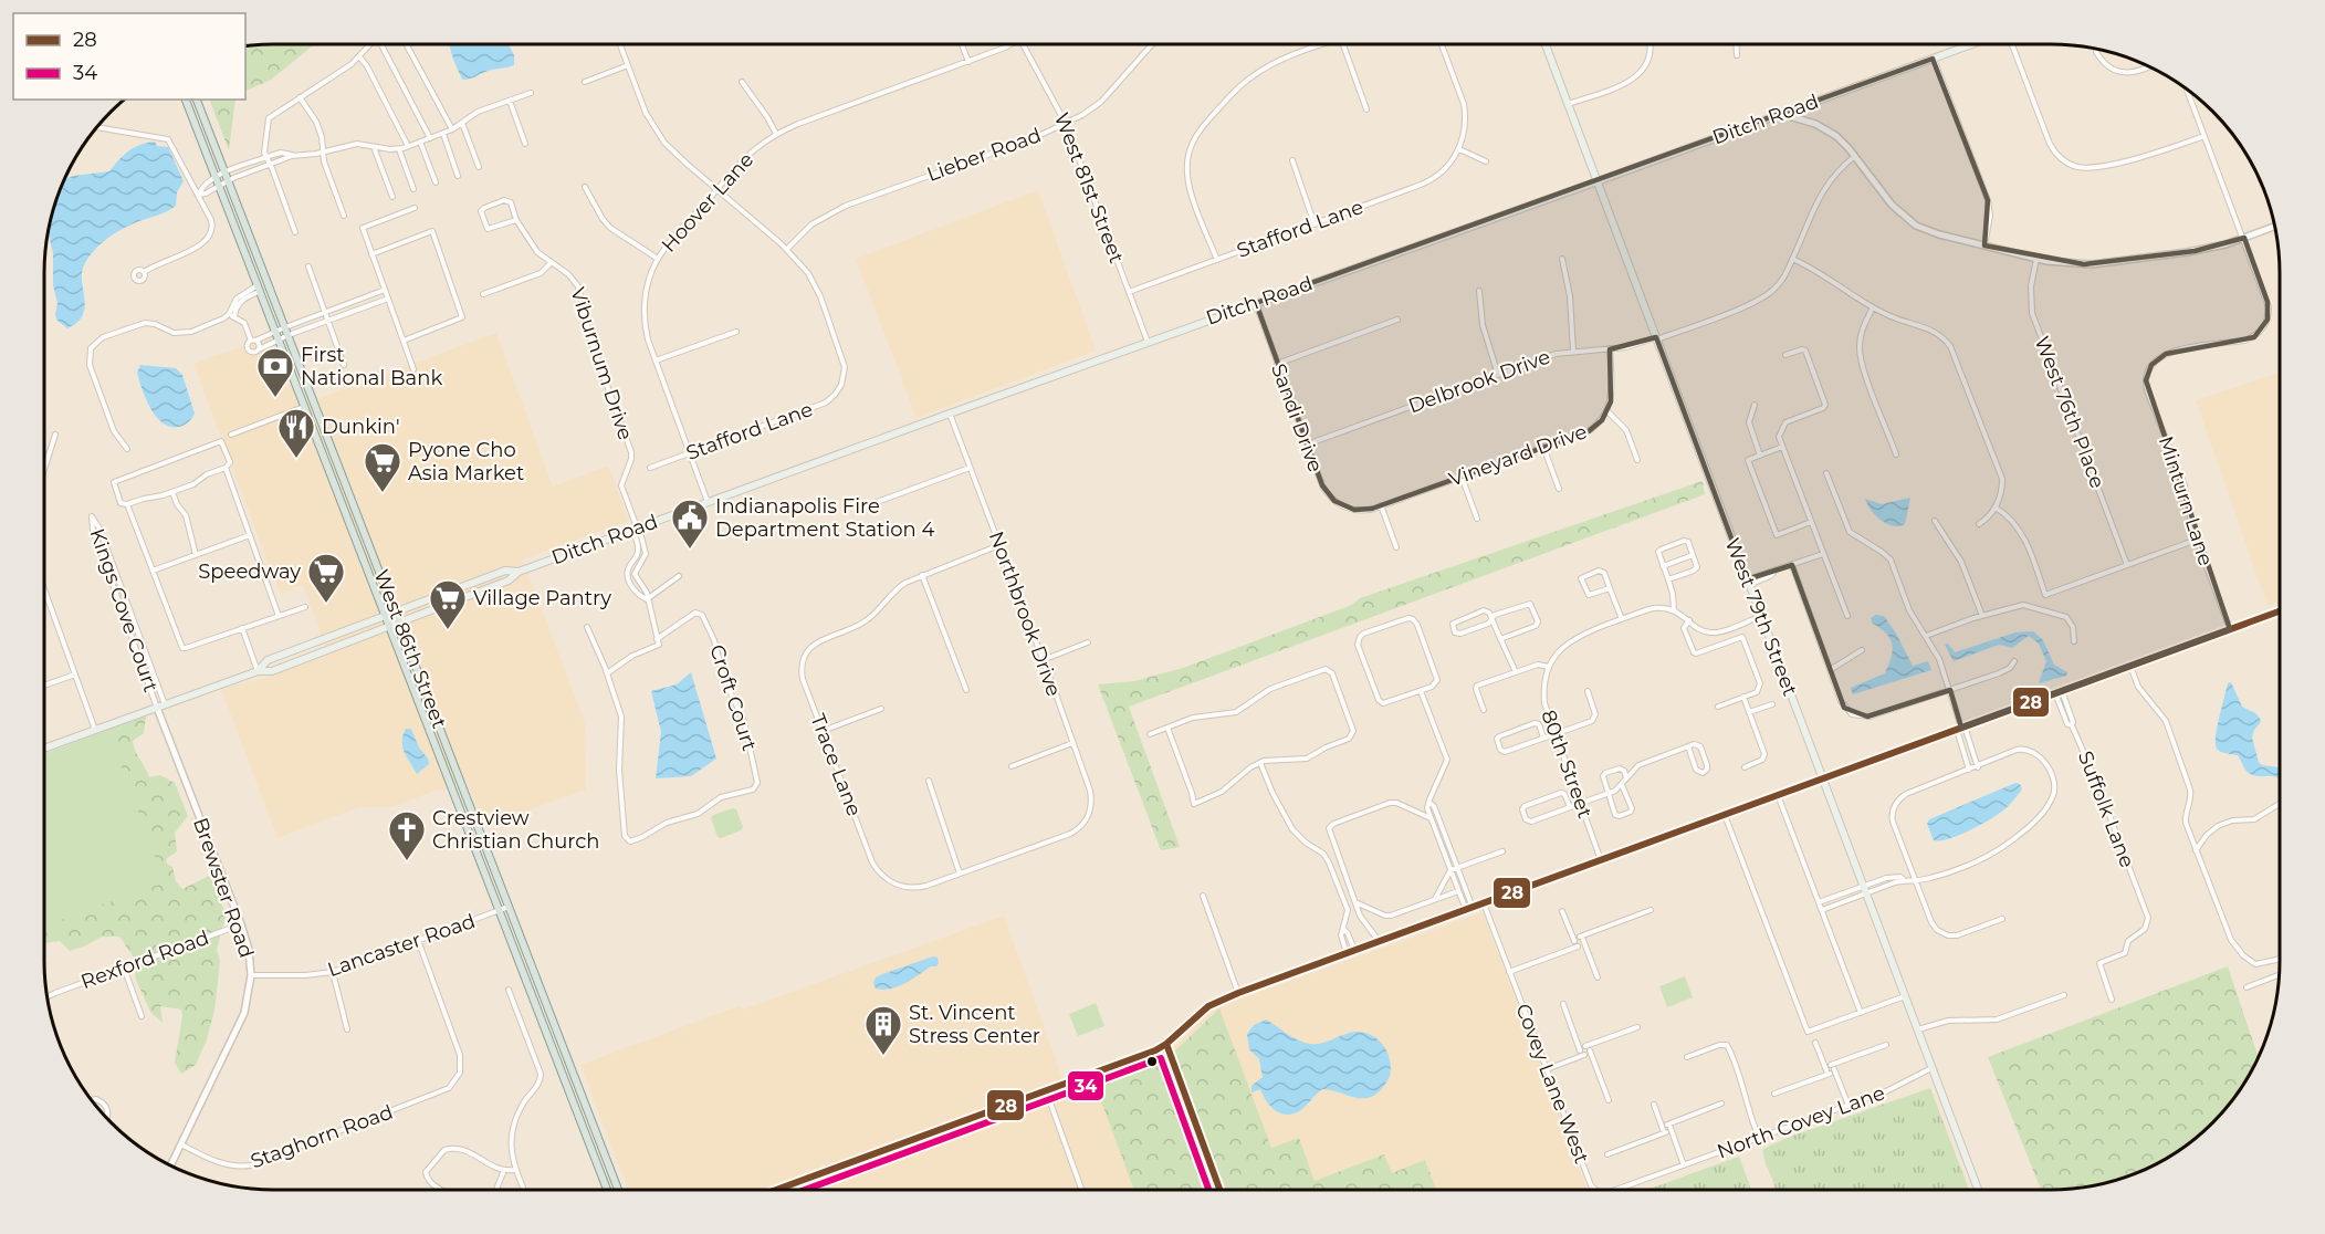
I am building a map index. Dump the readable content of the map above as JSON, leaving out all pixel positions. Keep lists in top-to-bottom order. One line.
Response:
{"streets":{"main road":["Ditch Road","West 79th Street","West 86th Street"],"street":["Lieber Road","West 81st Street","Hoover Lane","Stafford Lane","Viburnum Drive","Delbrook Drive","West 76th Place","Sandi Drive","Vineyard Drive","Minturn Lane","Kings Cove Court","Northbrook Drive","Croft Court","80th Street","Trace Lane","Suffolk Lane","Brewster Road","Lancaster Road","Rexford Road","Covey Lane West","North Covey Lane","Staghorn Road"]},"crossings":[["Ditch Road","West 81st Street"],["Ditch Road","Hoover Lane"],["Ditch Road","Viburnum Drive"],["Ditch Road","Sandi Drive"],["Ditch Road","Kings Cove Court"],["Ditch Road","Northbrook Drive"],["Ditch Road","West 79th Street"],["Ditch Road","West 86th Street"],["Ditch Road","Brewster Road"],["Lieber Road","West 81st Street"],["Lieber Road","Stafford Lane"],["West 81st Street","Stafford Lane"],["Hoover Lane","Stafford Lane"],["Delbrook Drive","Sandi Drive"],["Delbrook Drive","Vineyard Drive"],["Delbrook Drive","West 79th Street"],["Sandi Drive","Vineyard Drive"],["Kings Cove Court","Brewster Road"],["Northbrook Drive","Trace Lane"],["West 79th Street","North Covey Lane"],["West 86th Street","Lancaster Road"],["Brewster Road","Lancaster Road"],["Brewster Road","Rexford Road"],["Brewster Road","Staghorn Road"],["Lancaster Road","Staghorn Road"],["Covey Lane West","North Covey Lane"]],"places":{"bank":["First National Bank"],"restaurant":["Dunkin'"],"supermarket":["Pyone Cho Asia Market","Speedway","Village Pantry"],"public building":["Indianapolis Fire Department Station 4"],"church":["Crestview Christian Church"],"building":["St. Vincent Stress Center"]},"lines":["transit line 28","transit line 34"],"legend":["28","34"]}
